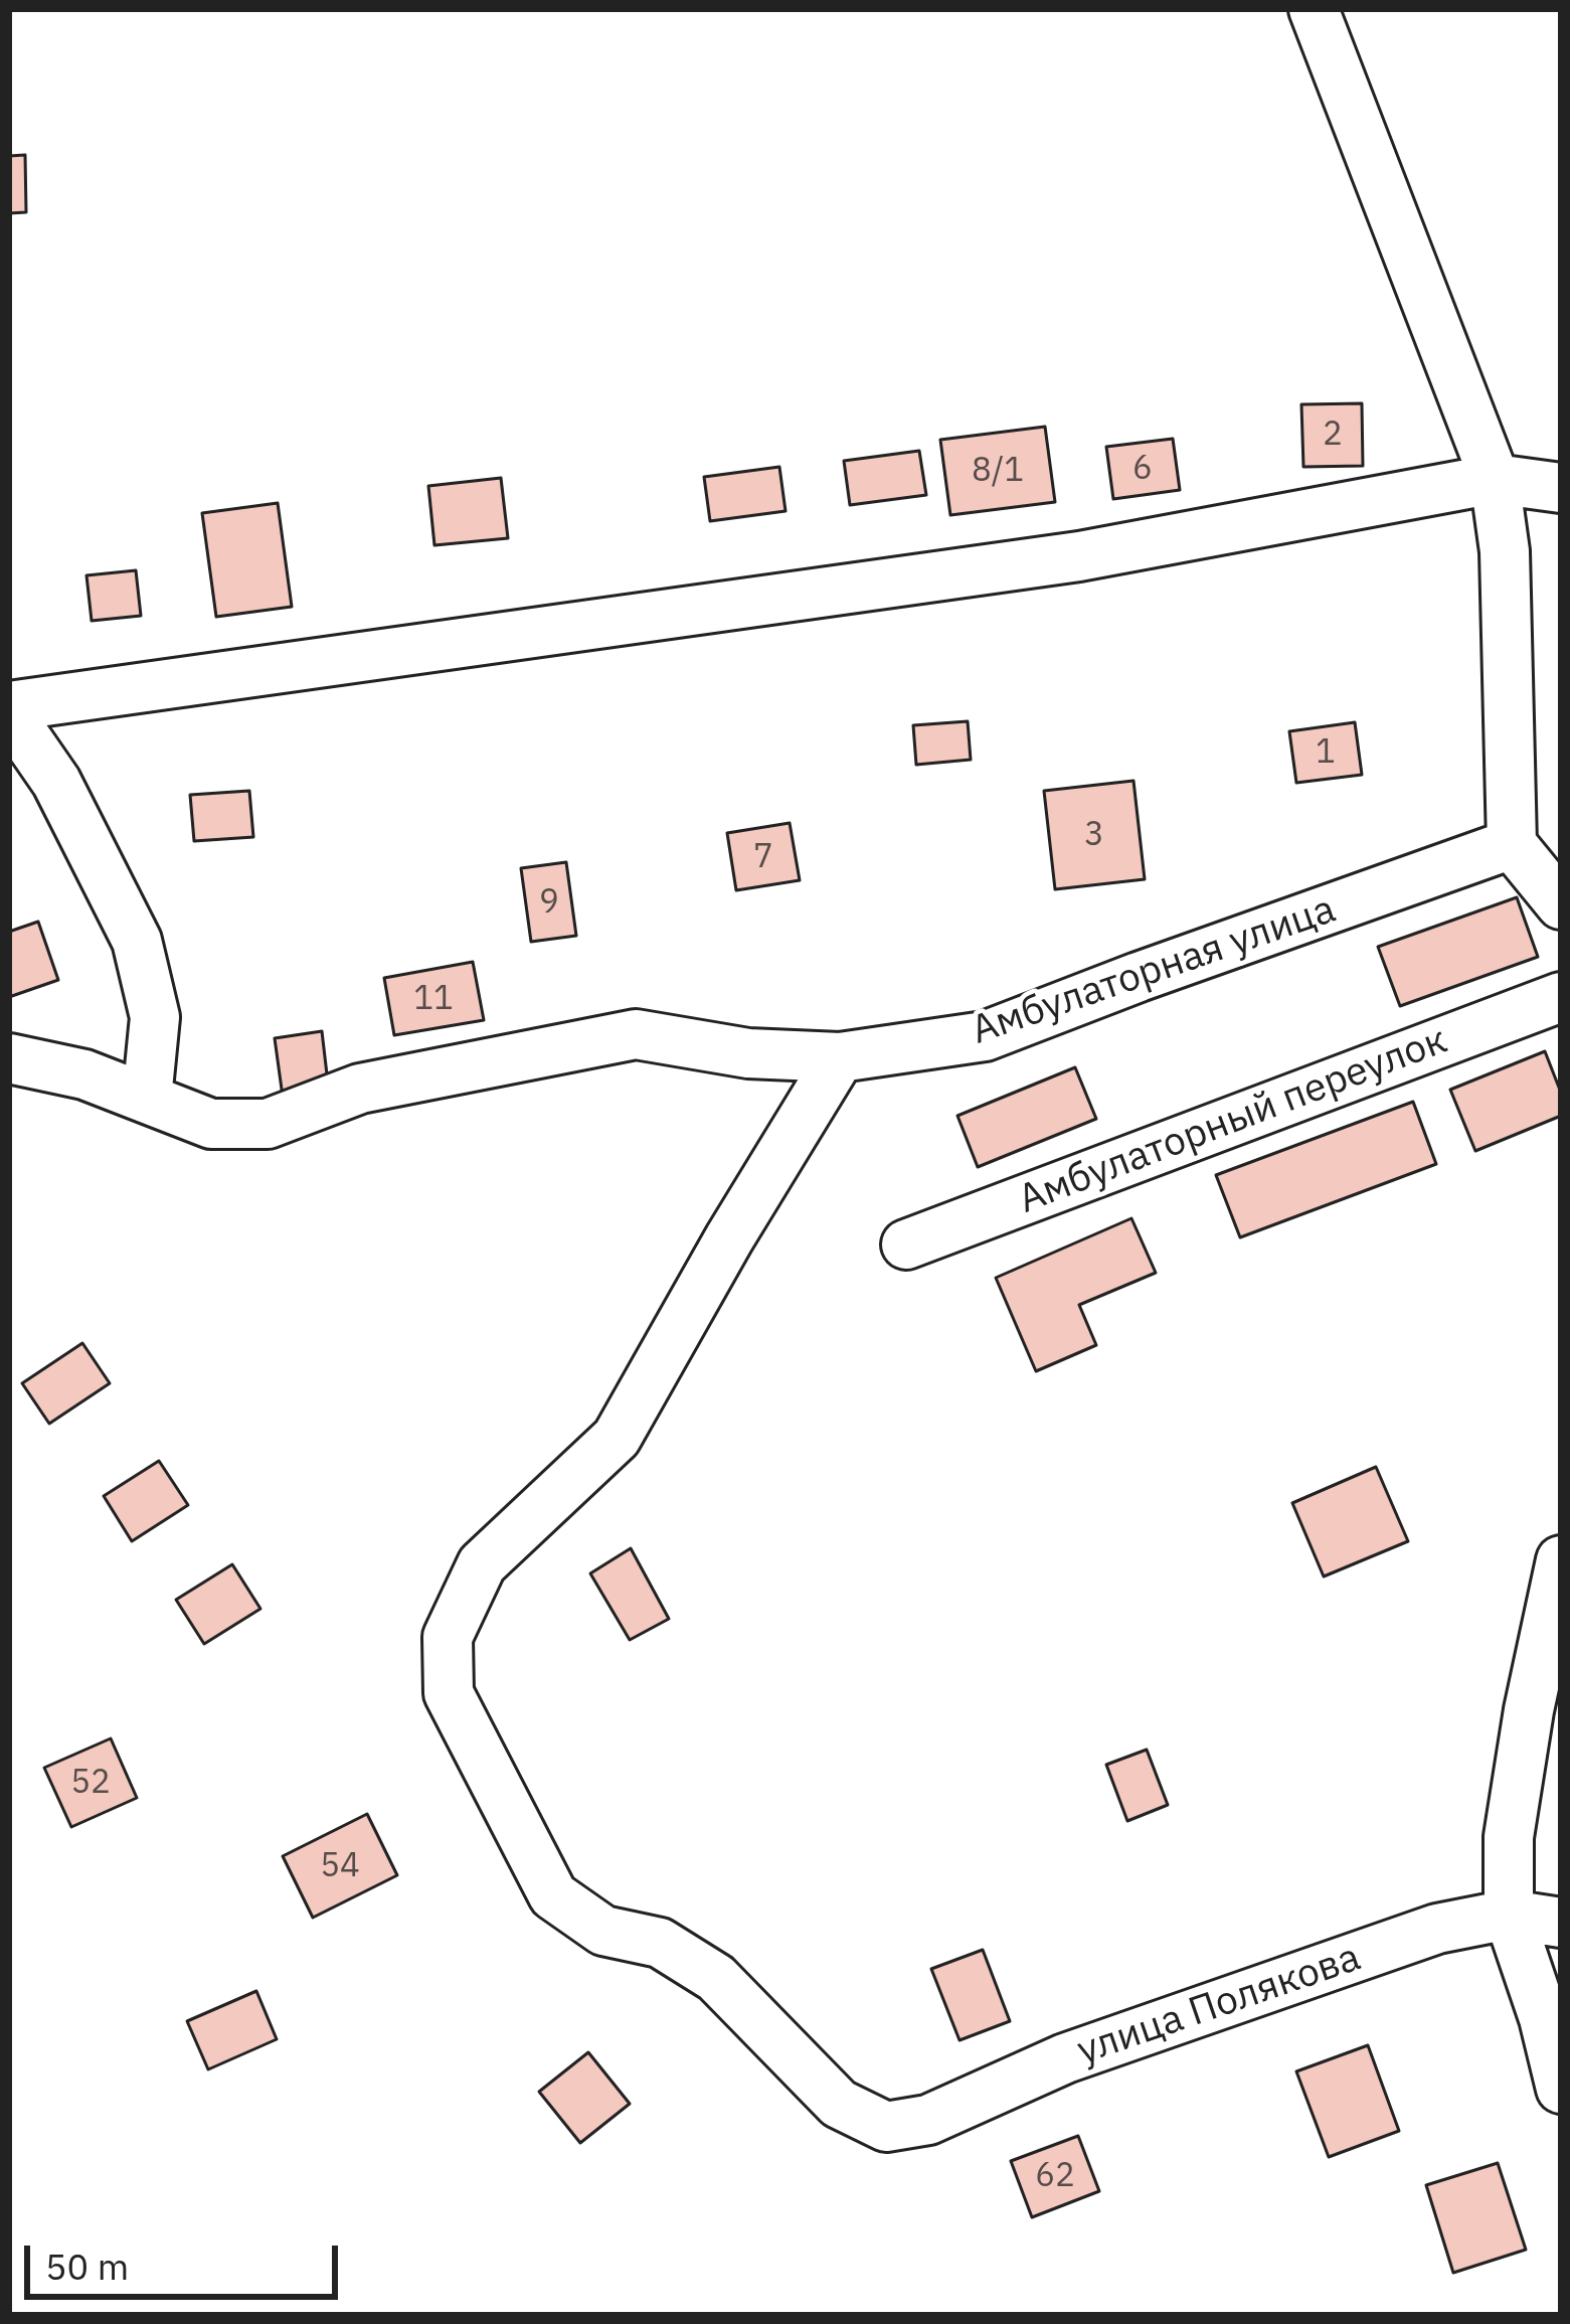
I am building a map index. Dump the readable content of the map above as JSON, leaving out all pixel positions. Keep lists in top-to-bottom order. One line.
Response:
{"streets":{"street":["Амбулаторная улица","Амбулаторный переулок","улица Полякова"]},"crossings":[["Амбулаторная улица","улица Полякова"]],"house_numbers":["2","6","8/1","1","3","7","9","11","52","54","62"],"scale_bar":"50 m"}
